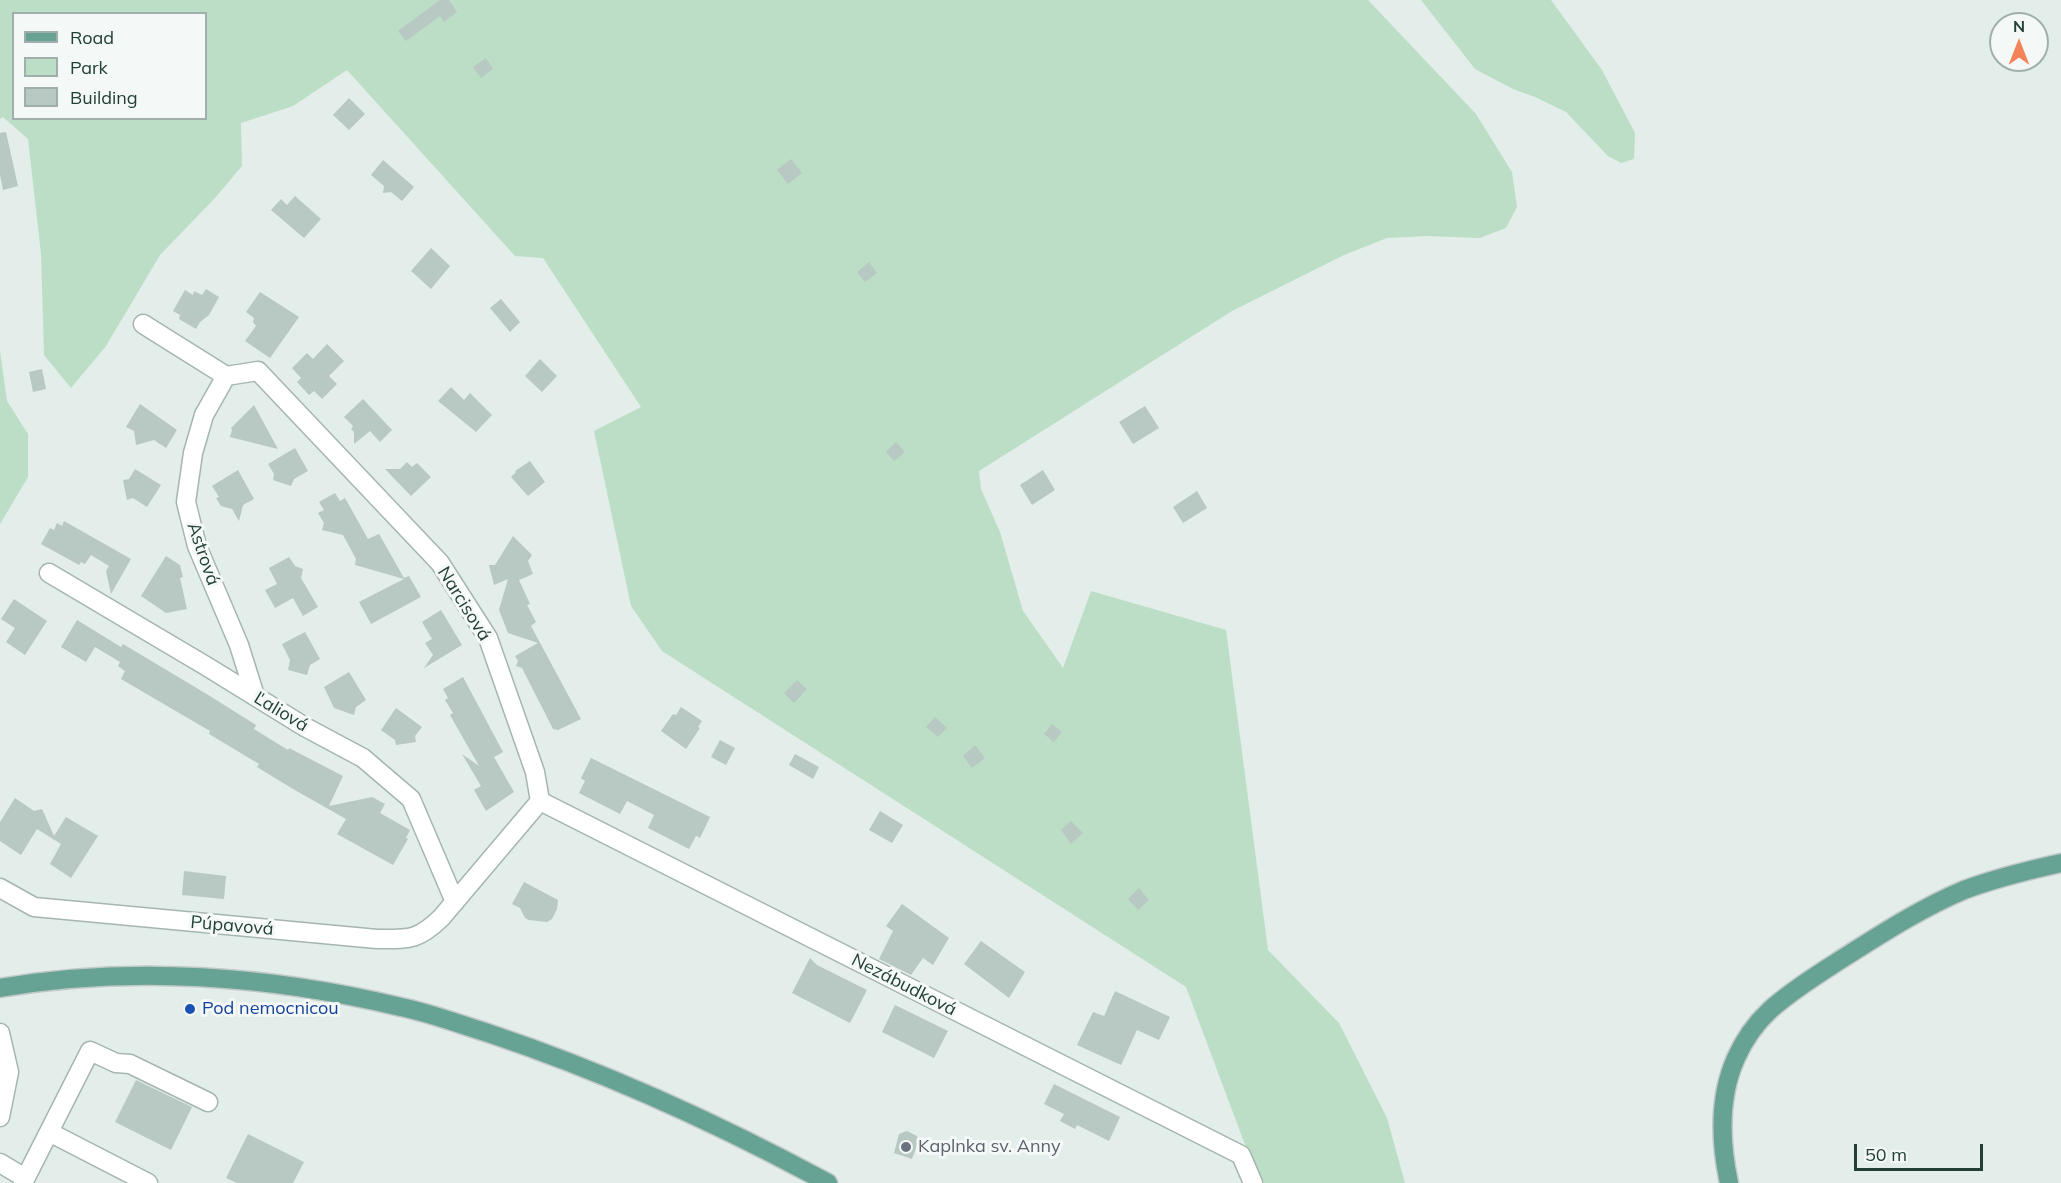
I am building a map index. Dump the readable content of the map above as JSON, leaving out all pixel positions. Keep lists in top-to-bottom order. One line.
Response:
{"streets":{"street":["Astrová","Narcisová","Ľaliová","Púpavová","Nezábudková"]},"crossings":[["Astrová","Narcisová"],["Astrová","Ľaliová"],["Narcisová","Nezábudková"],["Ľaliová","Púpavová"]],"places":["Pod nemocnicou","Kaplnka sv. Anny"],"legend":["Road","Park","Building"],"scale_bar":"50 m","north":"top"}
